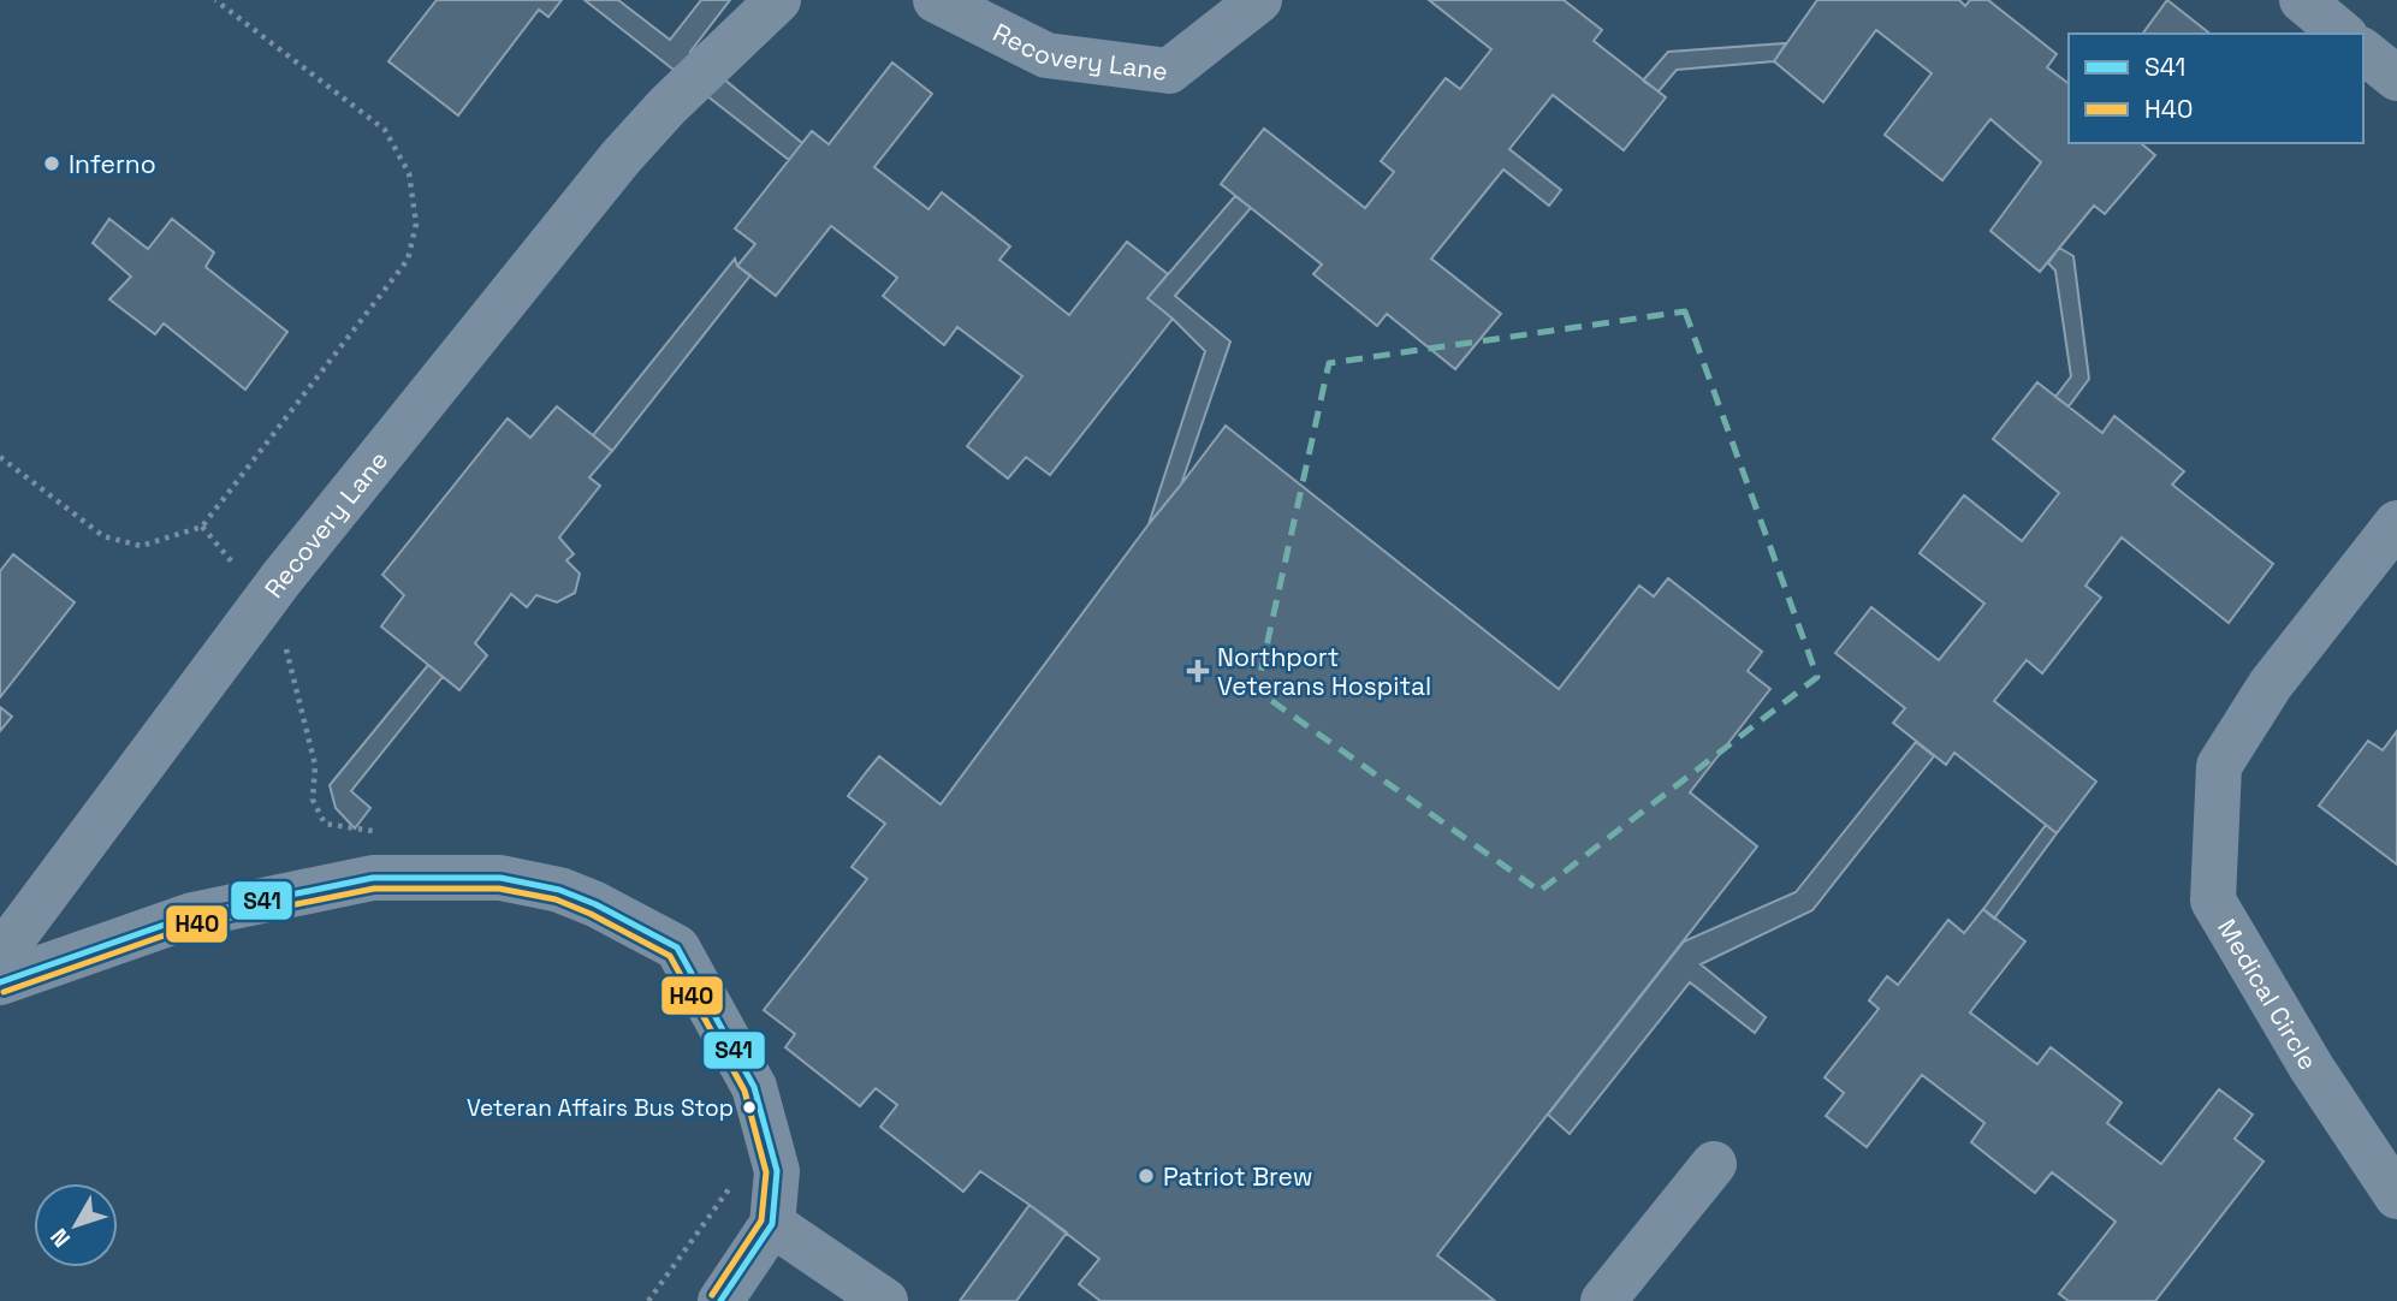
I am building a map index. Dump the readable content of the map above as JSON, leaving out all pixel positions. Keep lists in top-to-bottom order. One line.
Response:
{"streets":{"lane":["Recovery Lane","Medical Circle"]},"places":{"other":["Inferno","Veteran Affairs Bus Stop","Patriot Brew"],"health":["Northport Veterans Hospital"]},"lines":["transit line S41","transit line H40"],"legend":["S41","H40"],"north":"bottom left"}
